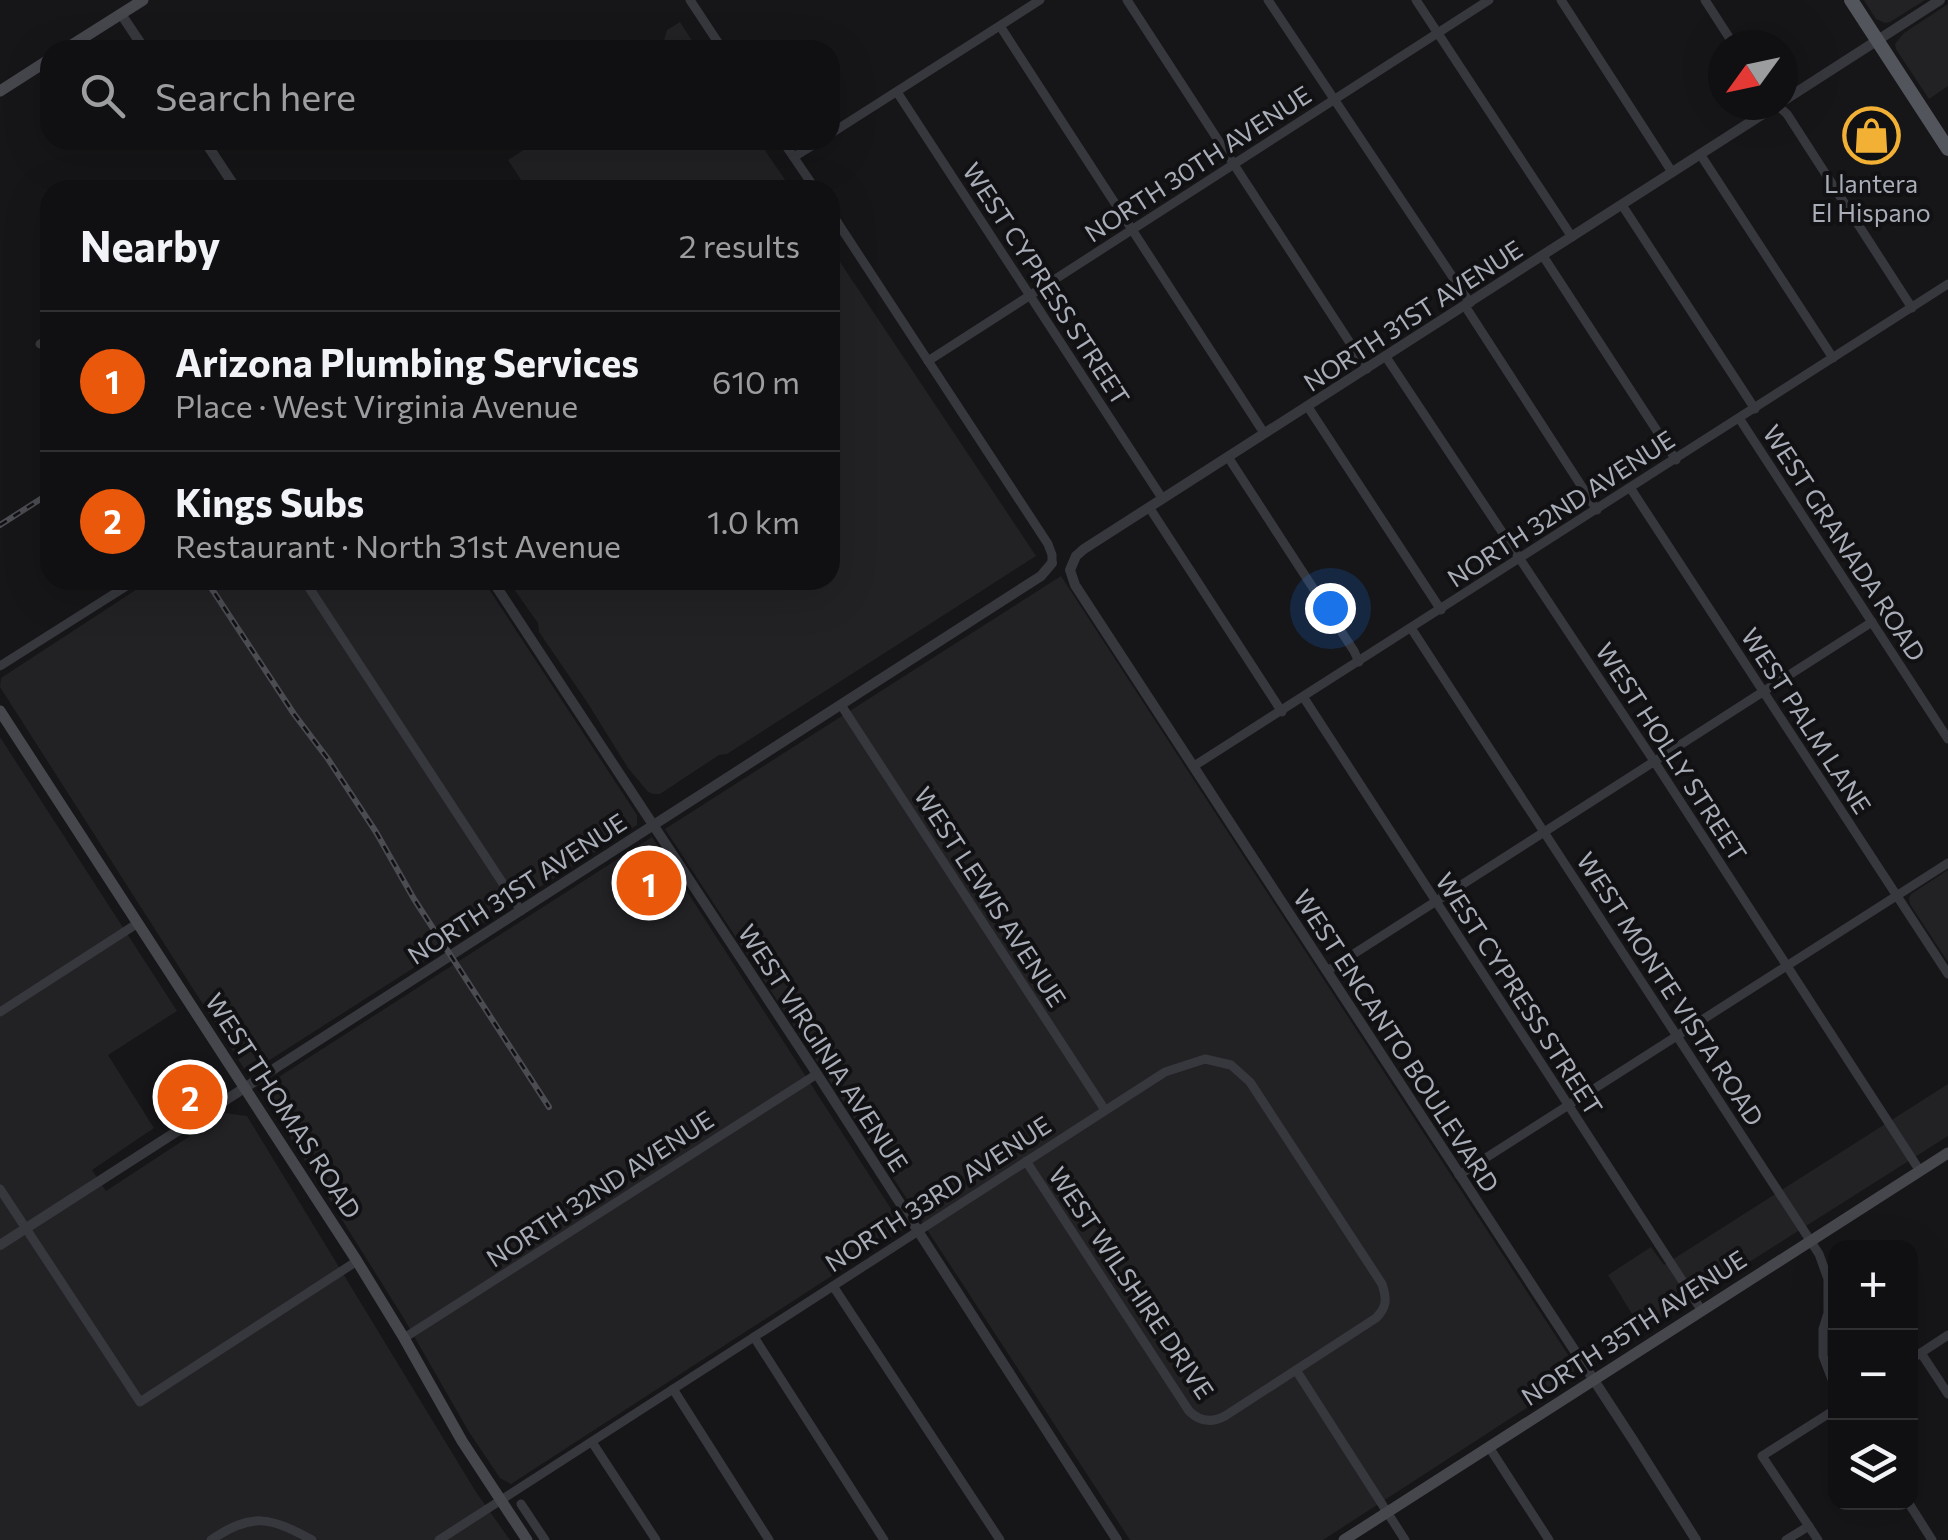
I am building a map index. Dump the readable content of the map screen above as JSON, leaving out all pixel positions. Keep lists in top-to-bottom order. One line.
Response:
{"streets":{"main road":["WEST THOMAS ROAD","NORTH 35TH AVENUE"],"street":["NORTH 30TH AVENUE","WEST CYPRESS STREET","NORTH 31ST AVENUE","NORTH 32ND AVENUE","WEST GRANADA ROAD","WEST PALM LANE","WEST HOLLY STREET","WEST LEWIS AVENUE","WEST MONTE VISTA ROAD","WEST ENCANTO BOULEVARD","WEST VIRGINIA AVENUE","NORTH 33RD AVENUE","WEST WILSHIRE DRIVE"]},"crossings":[["NORTH 30TH AVENUE","WEST CYPRESS STREET"],["WEST CYPRESS STREET","NORTH 31ST AVENUE"],["WEST CYPRESS STREET","NORTH 32ND AVENUE"],["WEST CYPRESS STREET","NORTH 35TH AVENUE"],["NORTH 31ST AVENUE","WEST GRANADA ROAD"],["NORTH 31ST AVENUE","WEST HOLLY STREET"],["NORTH 31ST AVENUE","WEST LEWIS AVENUE"],["NORTH 31ST AVENUE","WEST ENCANTO BOULEVARD"],["NORTH 31ST AVENUE","WEST VIRGINIA AVENUE"],["NORTH 31ST AVENUE","WEST THOMAS ROAD"],["NORTH 32ND AVENUE","WEST GRANADA ROAD"],["NORTH 32ND AVENUE","WEST PALM LANE"],["NORTH 32ND AVENUE","WEST HOLLY STREET"],["NORTH 32ND AVENUE","WEST MONTE VISTA ROAD"],["NORTH 32ND AVENUE","WEST ENCANTO BOULEVARD"],["NORTH 32ND AVENUE","WEST VIRGINIA AVENUE"],["NORTH 32ND AVENUE","WEST THOMAS ROAD"],["WEST HOLLY STREET","NORTH 35TH AVENUE"],["WEST LEWIS AVENUE","NORTH 33RD AVENUE"],["WEST MONTE VISTA ROAD","NORTH 35TH AVENUE"],["WEST ENCANTO BOULEVARD","NORTH 35TH AVENUE"],["WEST VIRGINIA AVENUE","NORTH 33RD AVENUE"],["WEST THOMAS ROAD","NORTH 33RD AVENUE"],["NORTH 33RD AVENUE","WEST WILSHIRE DRIVE"]],"places":{"shop":["Llantera El Hispano"]},"north":"bottom left","page":{"search":"Search here","heading":["Nearby","2 results"],"list":[{"mark":"1","name":"Arizona Plumbing Services","note":"Place · West Virginia Avenue","value":"610 m"},{"mark":"2","name":"Kings Subs","note":"Restaurant · North 31st Avenue","value":"1.0 km"}],"pins":["1","2"],"map_buttons":["+","−"]}}
